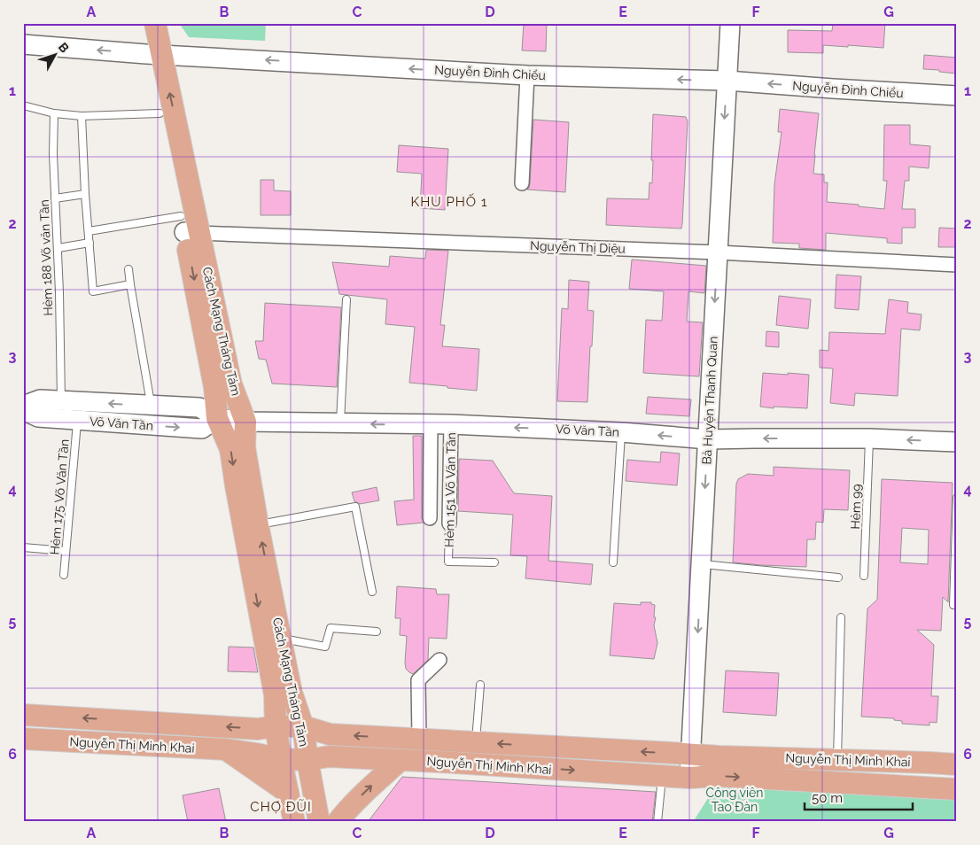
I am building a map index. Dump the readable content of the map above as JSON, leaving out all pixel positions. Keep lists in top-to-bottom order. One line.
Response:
{"streets":{"main road":["Nguyễn Đình Chiểu","Cách Mạng Tháng Tám","Bà Huyện Thanh Quan","Võ Văn Tần","Nguyễn Thị Minh Khai"],"street":["Nguyễn Thị Diệu","Hẻm 151 Võ Văn Tần"],"lane":["Hẻm 188 Võ văn Tần","Hẻm 175 Võ Văn Tần","Hẻm 99"]},"crossings":[["Nguyễn Đình Chiểu","Cách Mạng Tháng Tám"],["Nguyễn Đình Chiểu","Bà Huyện Thanh Quan"],["Nguyễn Thị Diệu","Cách Mạng Tháng Tám"],["Nguyễn Thị Diệu","Bà Huyện Thanh Quan"],["Hẻm 188 Võ văn Tần","Võ Văn Tần"],["Cách Mạng Tháng Tám","Võ Văn Tần"],["Cách Mạng Tháng Tám","Nguyễn Thị Minh Khai"],["Bà Huyện Thanh Quan","Võ Văn Tần"],["Bà Huyện Thanh Quan","Nguyễn Thị Minh Khai"],["Võ Văn Tần","Hẻm 151 Võ Văn Tần"],["Võ Văn Tần","Hẻm 175 Võ Văn Tần"],["Võ Văn Tần","Hẻm 99"]],"one_way":["Nguyễn Đình Chiểu","Bà Huyện Thanh Quan"],"districts":["KHU PHỐ 1","CHỢ ĐŨI"],"parks":["Công viên Tao Đàn"],"scale_bar":"50 m","north":"top right","grid":{"columns":["A","B","C","D","E","F","G"],"rows":["1","2","3","4","5","6"]}}
